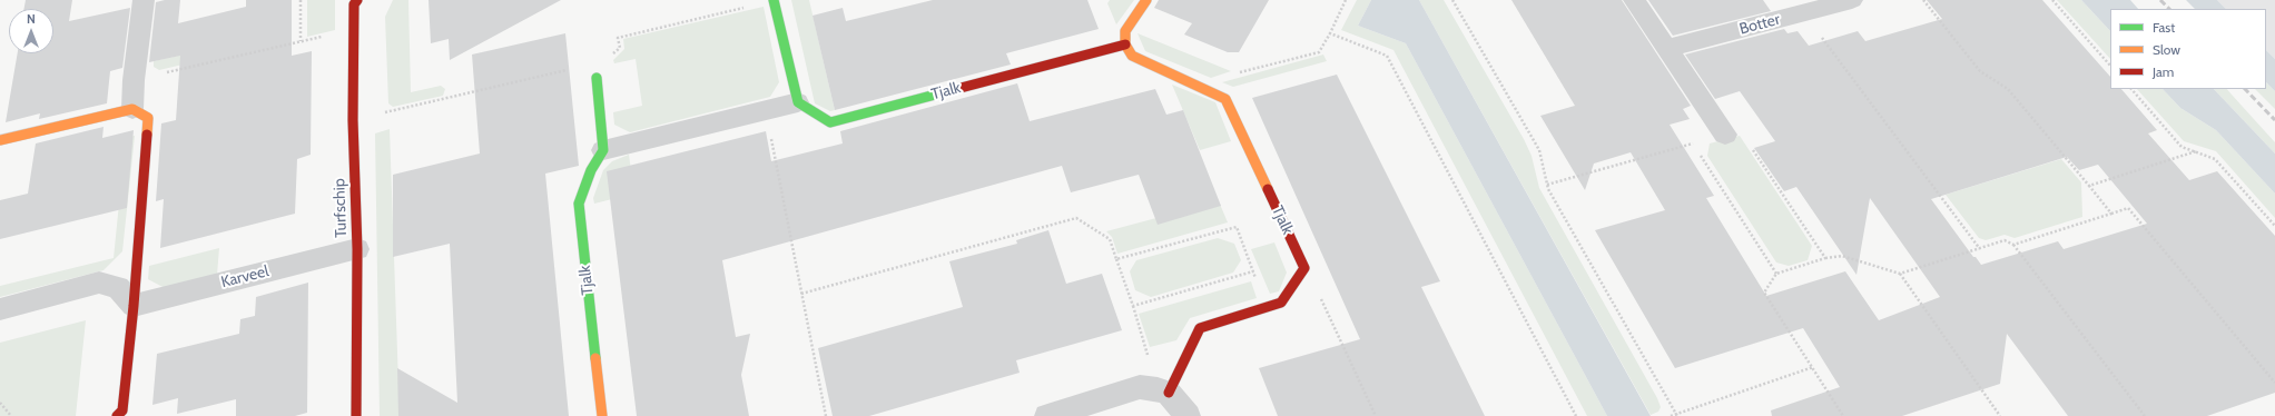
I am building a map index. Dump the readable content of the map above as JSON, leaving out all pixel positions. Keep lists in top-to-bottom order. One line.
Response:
{"streets":{"street":["Botter","Tjalk","Turfschip","Karveel"]},"crossings":[["Turfschip","Karveel"]],"legend":["Fast","Slow","Jam"],"north":"top"}
